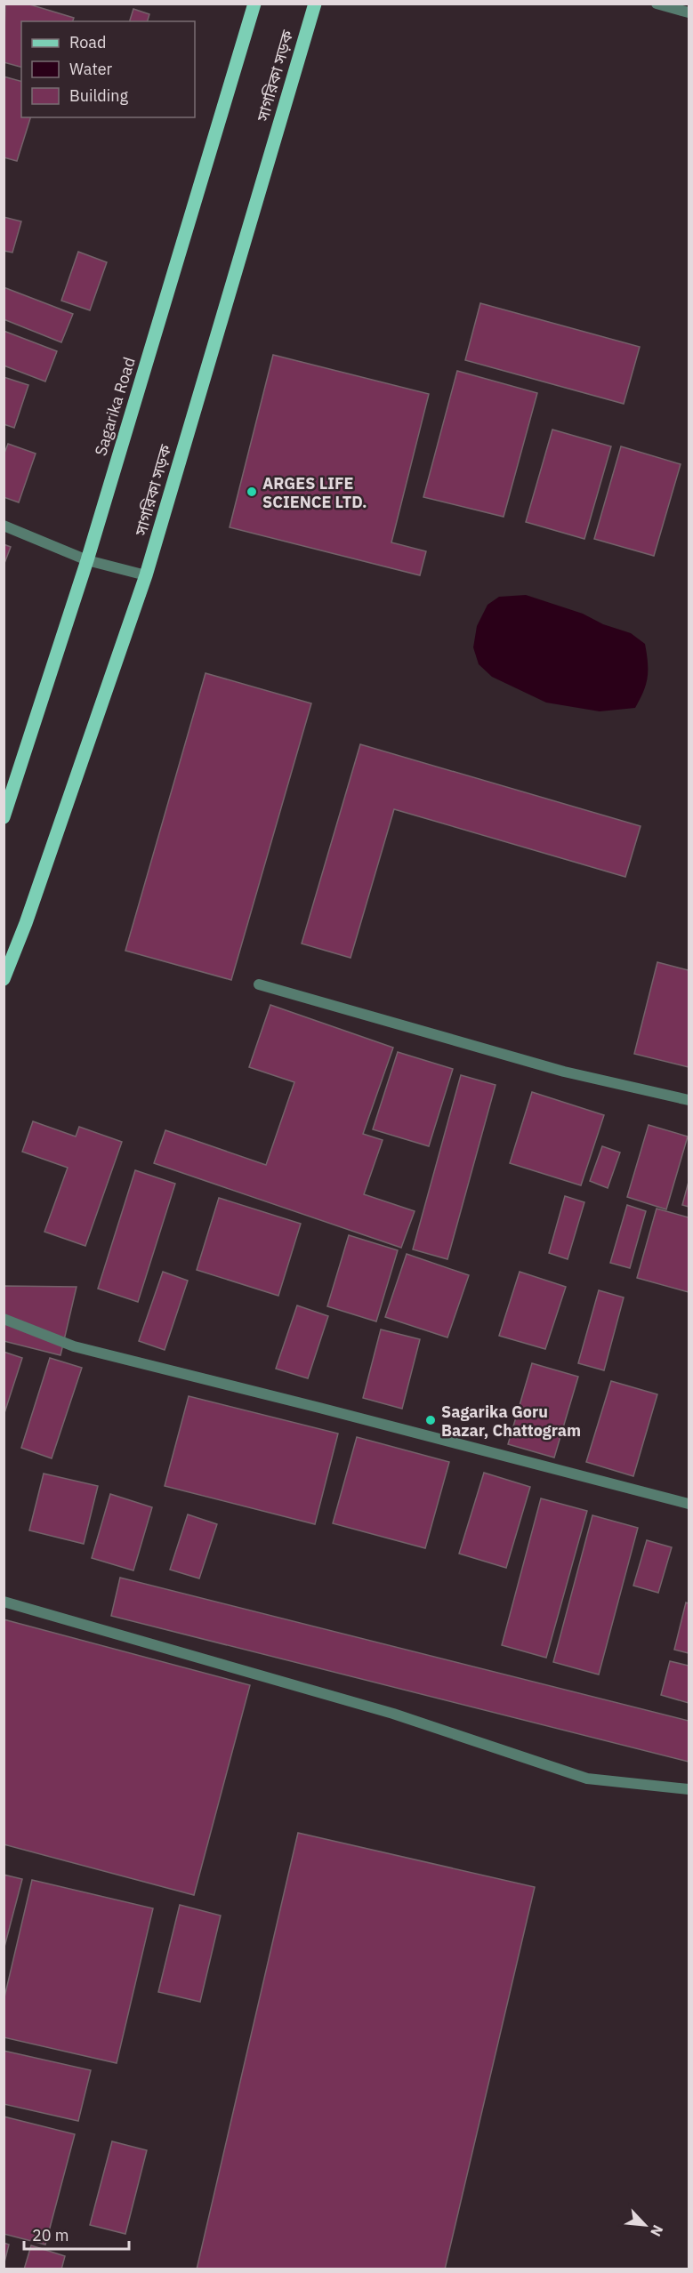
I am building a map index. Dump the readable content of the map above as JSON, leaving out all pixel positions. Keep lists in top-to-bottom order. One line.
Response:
{"streets":{"main road":["সাগরিকা সড়ক","Sagarika Road"]},"places":["ARGES LIFE SCIENCE LTD.","Sagarika Goru Bazar, Chattogram"],"legend":["Road","Water","Building"],"scale_bar":"20 m","north":"bottom right"}
